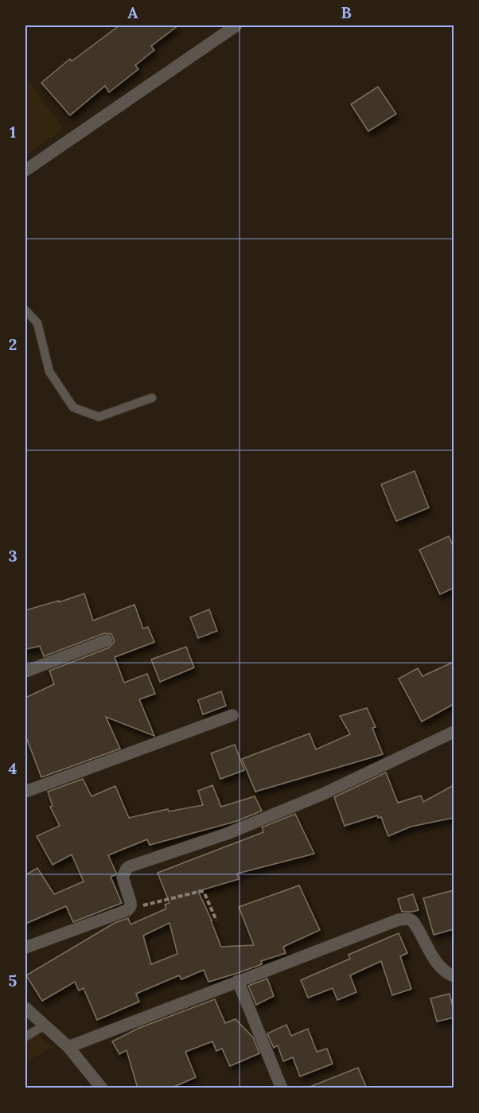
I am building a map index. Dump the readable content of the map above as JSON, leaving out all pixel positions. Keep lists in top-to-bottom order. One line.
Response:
{"grid":{"columns":["A","B"],"rows":["1","2","3","4","5"]}}
